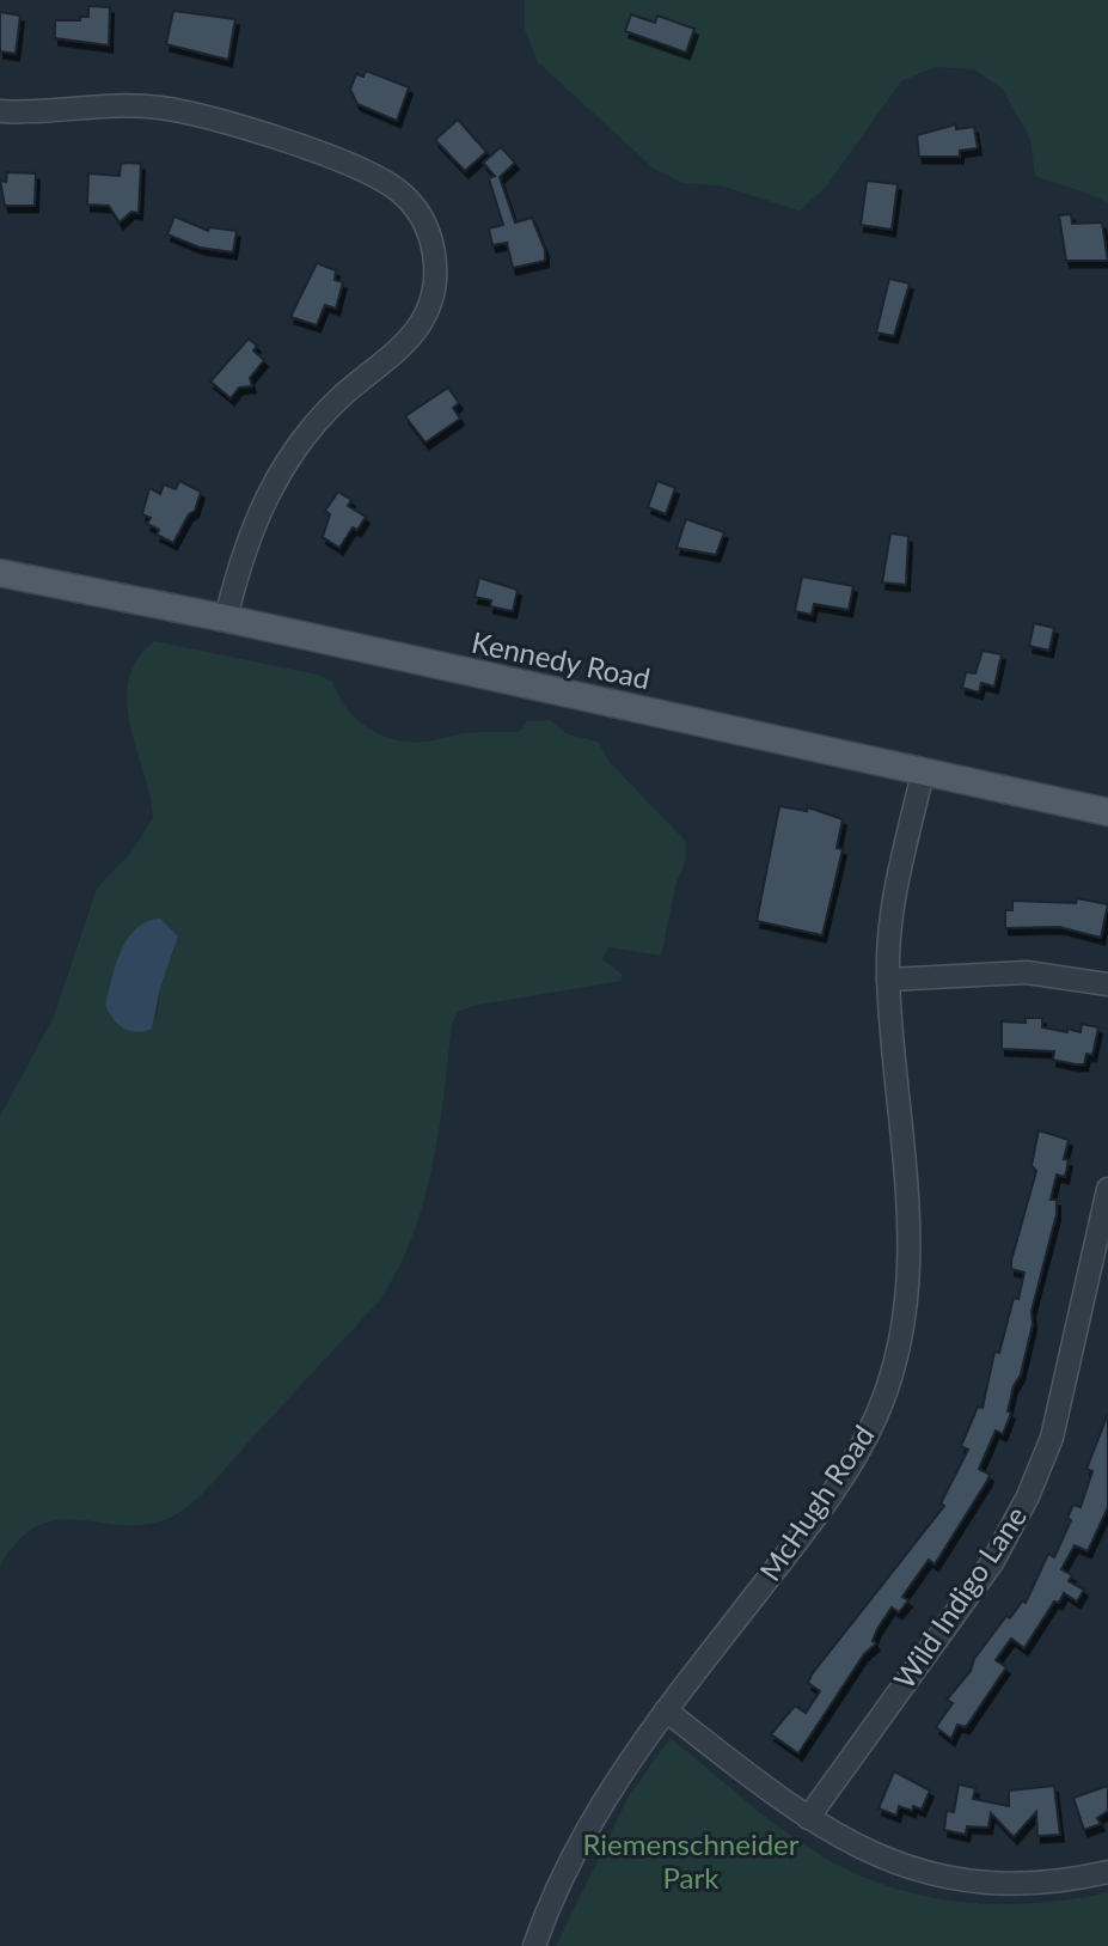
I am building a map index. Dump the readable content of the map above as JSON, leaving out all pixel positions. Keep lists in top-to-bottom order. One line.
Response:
{"streets":{"main road":["Kennedy Road"],"street":["McHugh Road","Wild Indigo Lane"]},"crossings":[["Kennedy Road","McHugh Road"]],"parks":["Riemenschneider Park"]}
